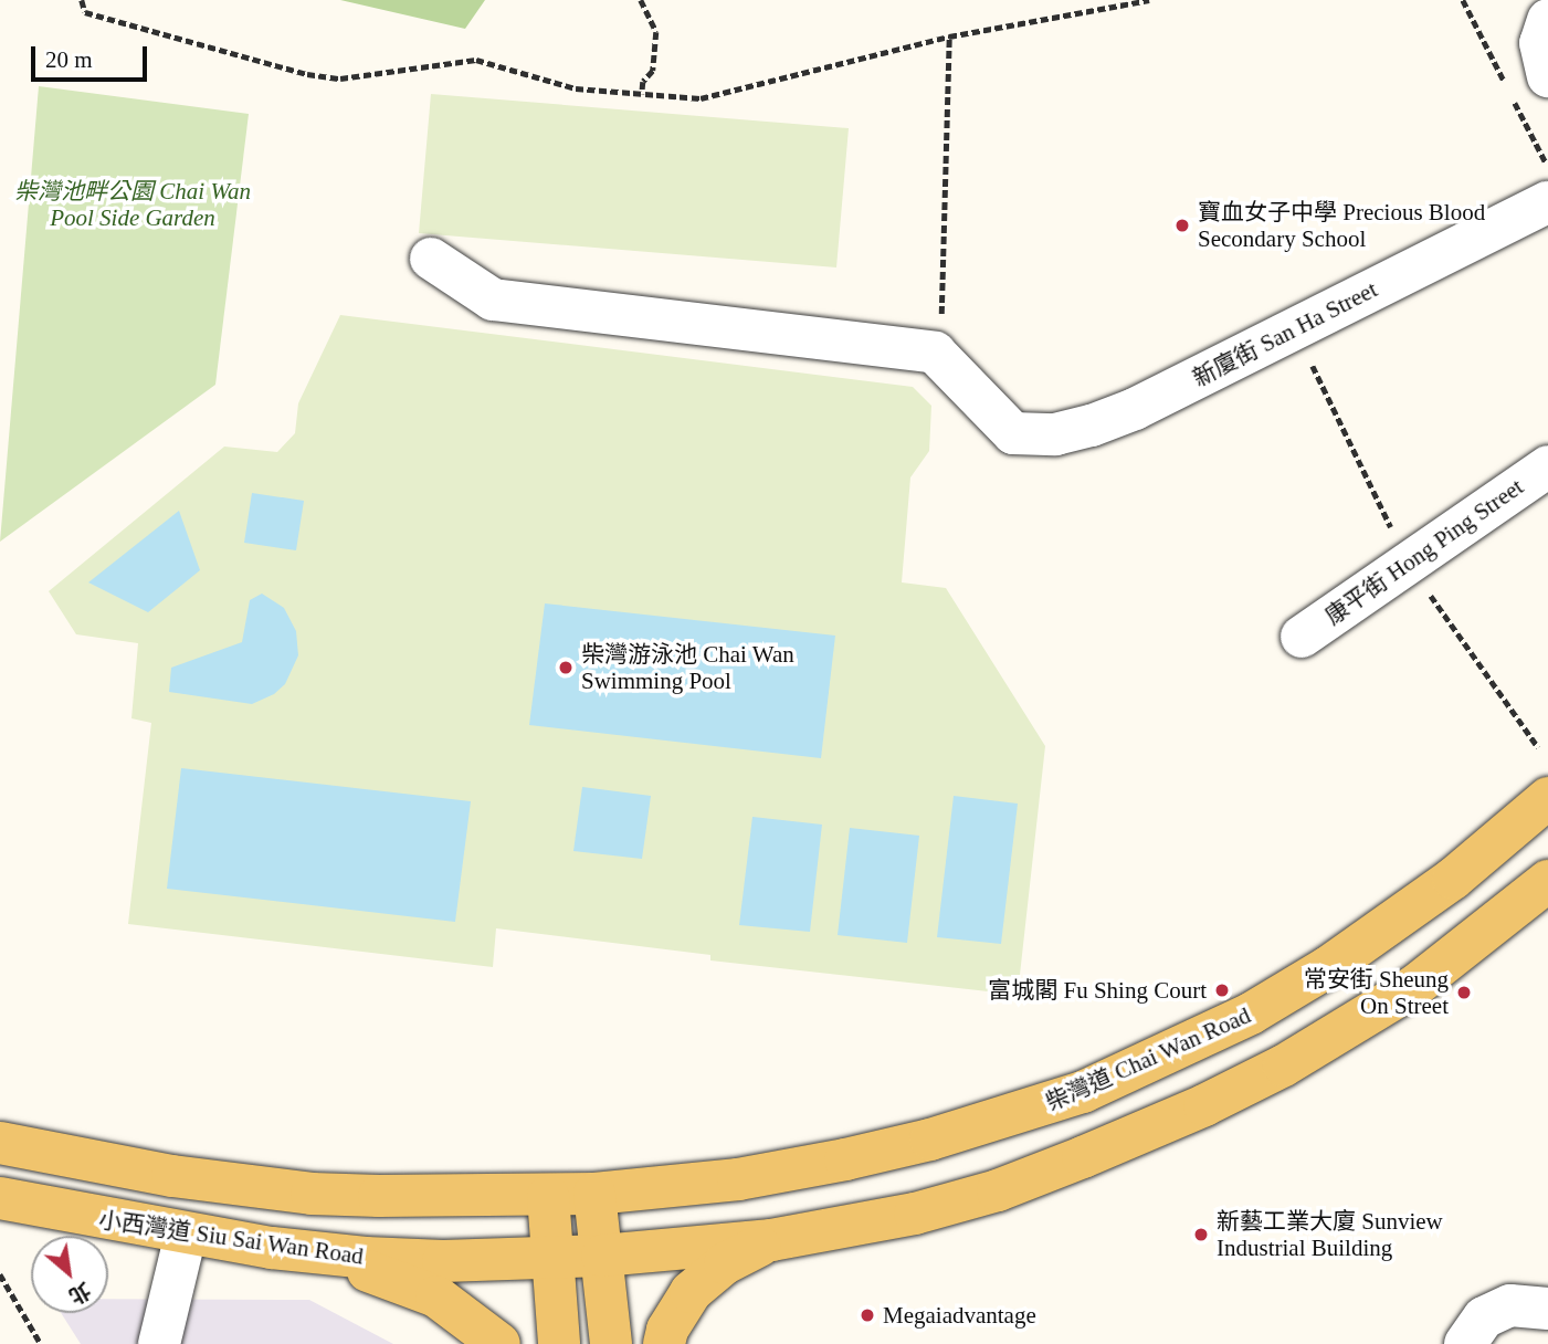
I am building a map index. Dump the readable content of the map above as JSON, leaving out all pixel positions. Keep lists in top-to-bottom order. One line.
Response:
{"streets":{"main road":["柴灣道 Chai Wan Road","小西灣道 Siu Sai Wan Road"],"street":["新廈街 San Ha Street","康平街 Hong Ping Street"]},"parks":["柴灣池畔公園 Chai Wan Pool Side Garden"],"places":["寶血女子中學 Precious Blood Secondary School","柴灣游泳池 Chai Wan Swimming Pool","富城閣 Fu Shing Court","常安街 Sheung On Street","新藝工業大廈 Sunview Industrial Building","Megaiadvantage"],"scale_bar":"20 m","north":"bottom right"}
